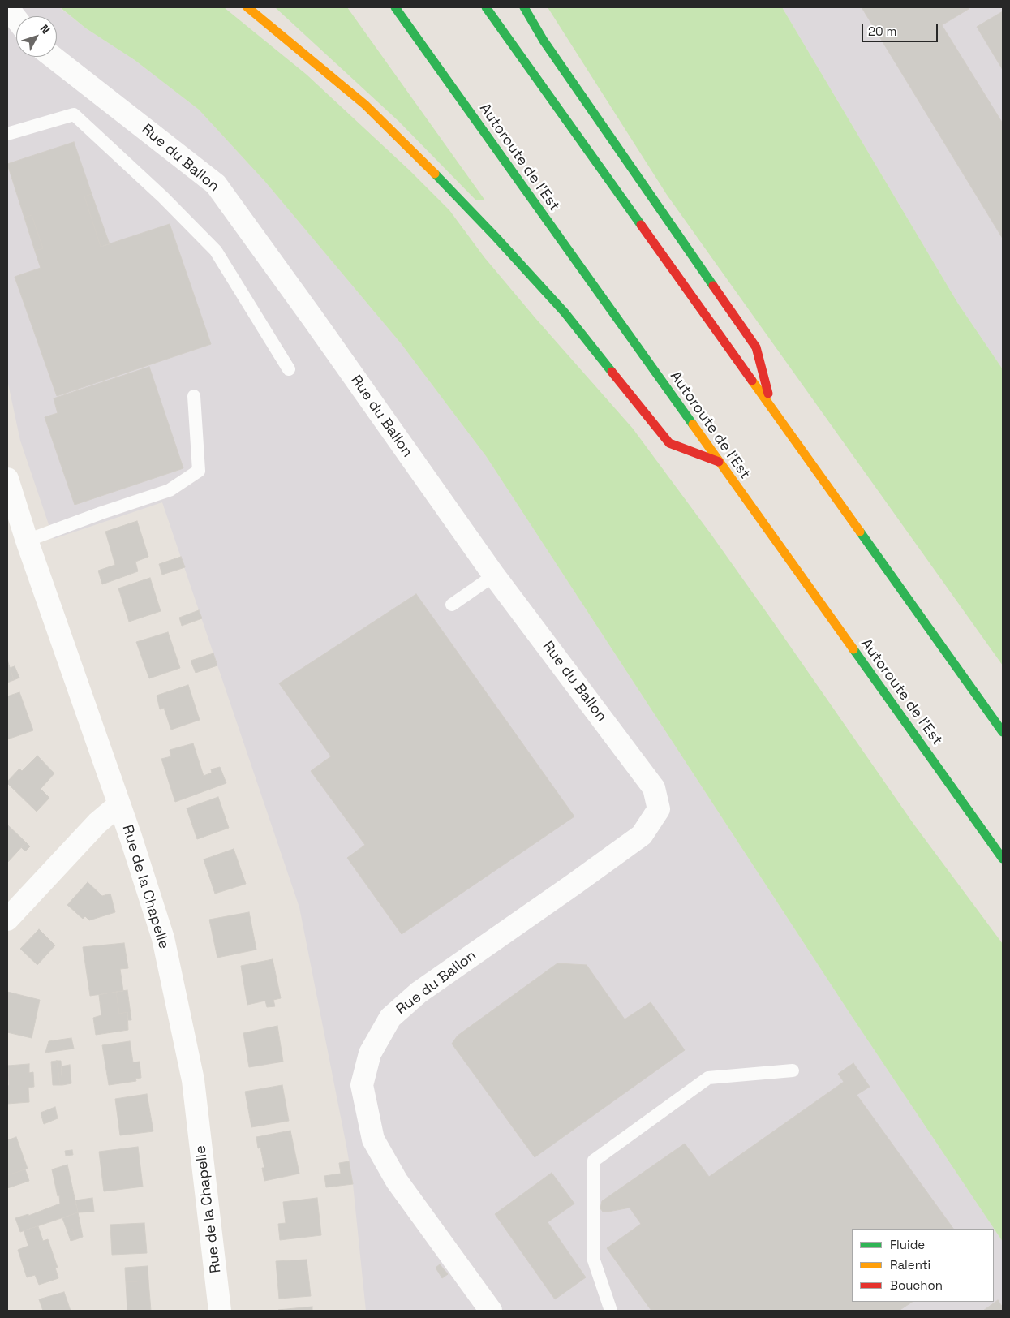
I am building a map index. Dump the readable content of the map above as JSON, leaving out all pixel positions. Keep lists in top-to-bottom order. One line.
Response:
{"streets":{"highway":["Autoroute de l’Est"],"street":["Rue du Ballon","Rue de la Chapelle"]},"legend":["Fluide","Ralenti","Bouchon"],"scale_bar":"20 m","north":"top right"}
